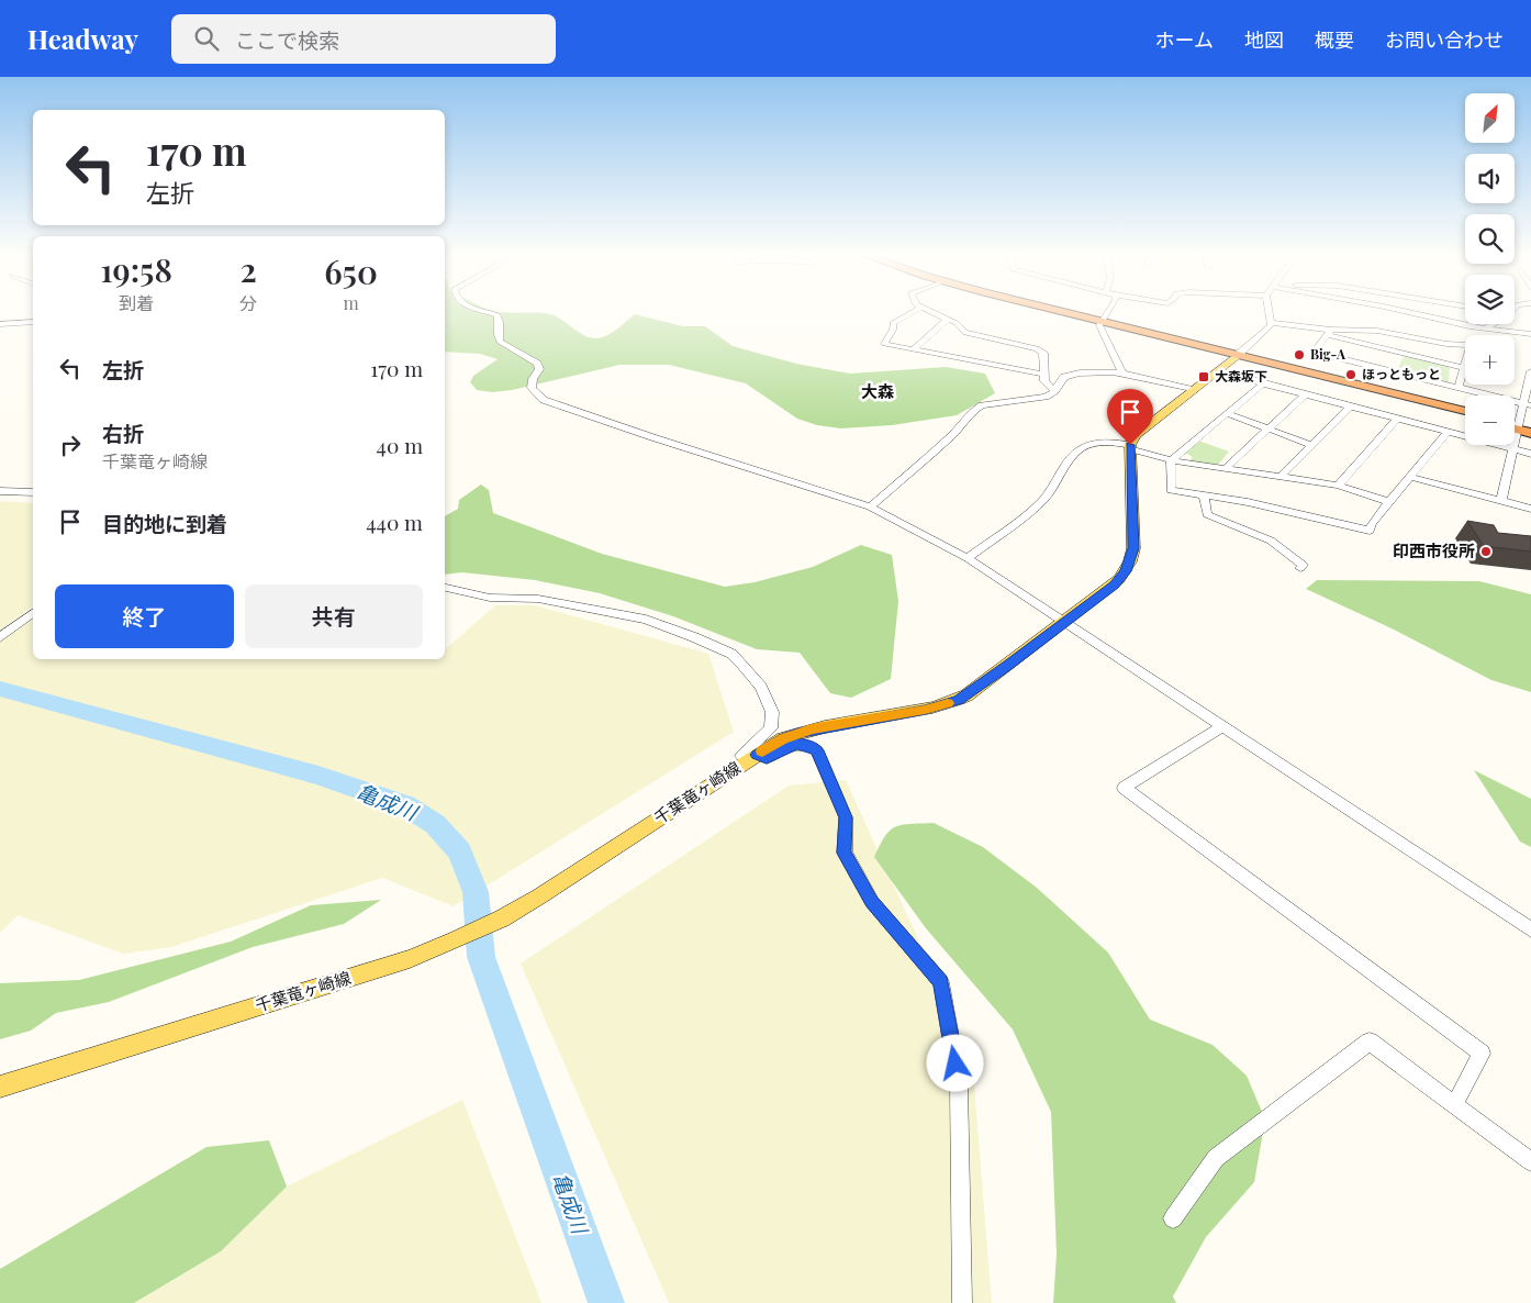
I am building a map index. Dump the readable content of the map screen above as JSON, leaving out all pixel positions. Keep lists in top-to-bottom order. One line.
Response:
{"streets":{"main road":["千葉竜ヶ崎線"]},"districts":["大森"],"water":["亀成川"],"places":{"other":["Big-A","ほっともっと","印西市役所"],"transit":["大森坂下"]},"north":"top right","page":{"header":"Headway","search":"ここで検索","nav":["ホーム","地図","概要","お問い合わせ"],"map_buttons":["+","−"],"turn":["170 m","左折"],"eta":["19:58","到着","2","分","650","m"],"list":[{"name":"左折","value":"170 m"},{"name":"右折","note":"千葉竜ヶ崎線","value":"40 m"},{"name":"目的地に到着","value":"440 m"}],"buttons":["終了","共有"]}}
